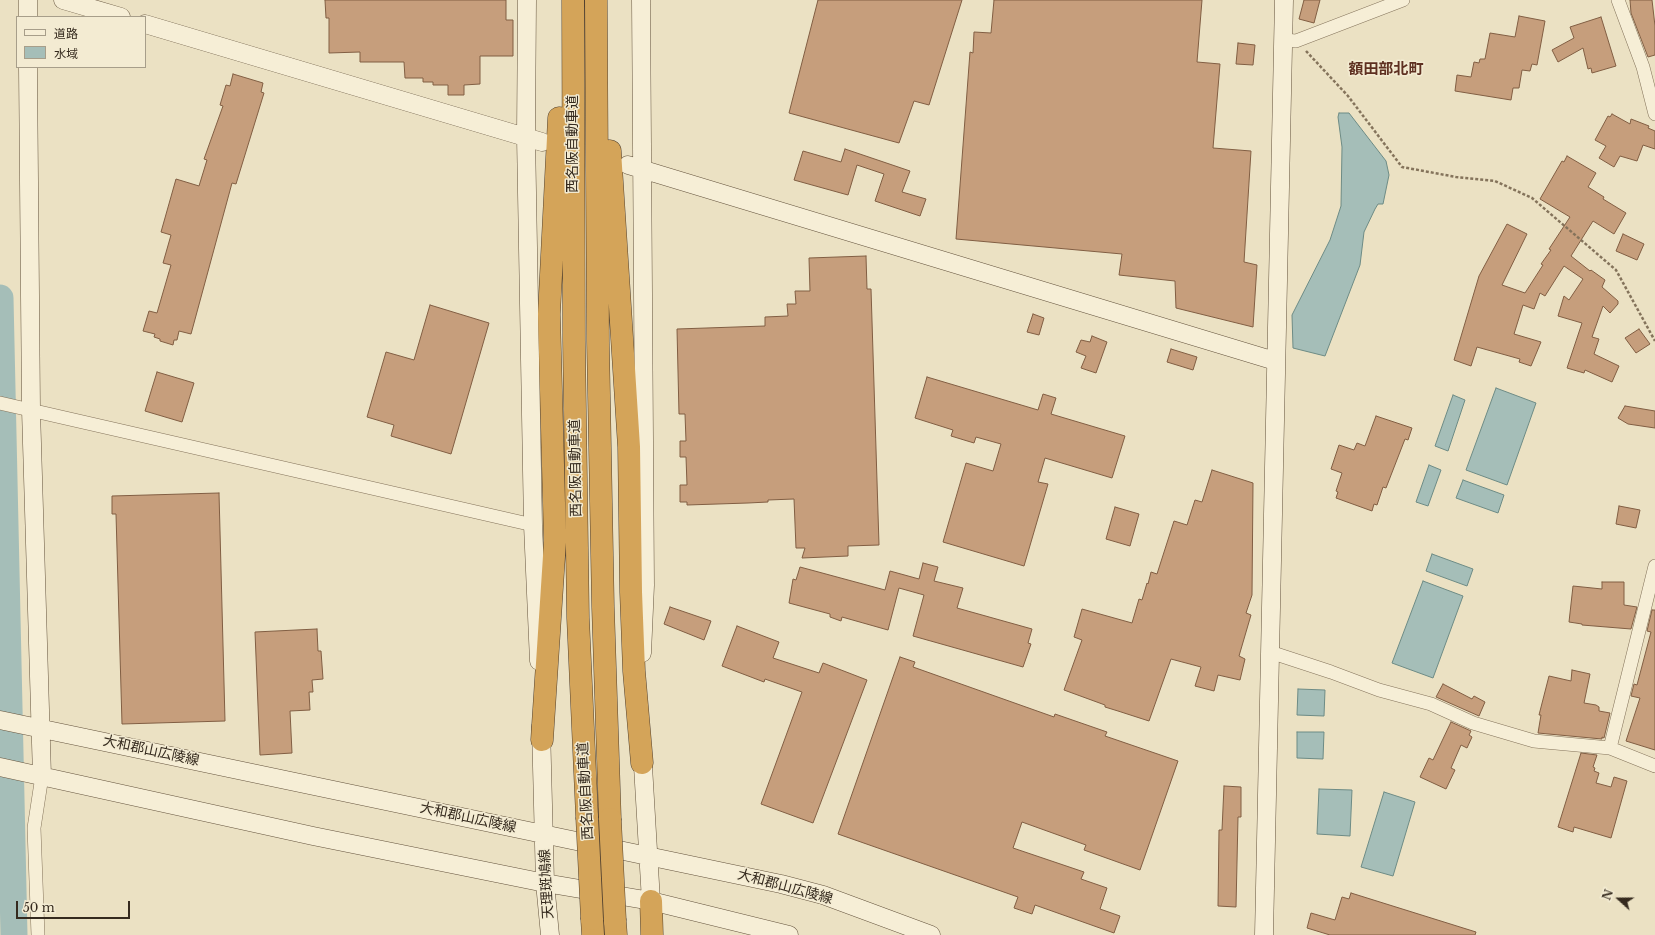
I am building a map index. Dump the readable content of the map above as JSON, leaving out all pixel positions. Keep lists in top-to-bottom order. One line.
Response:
{"streets":{"highway":["西名阪自動車道"],"street":["大和郡山広陵線","天理斑鳩線"]},"crossings":[["大和郡山広陵線","天理斑鳩線"]],"districts":["額田部北町"],"legend":["道路","水域"],"scale_bar":"50 m","north":"left"}
